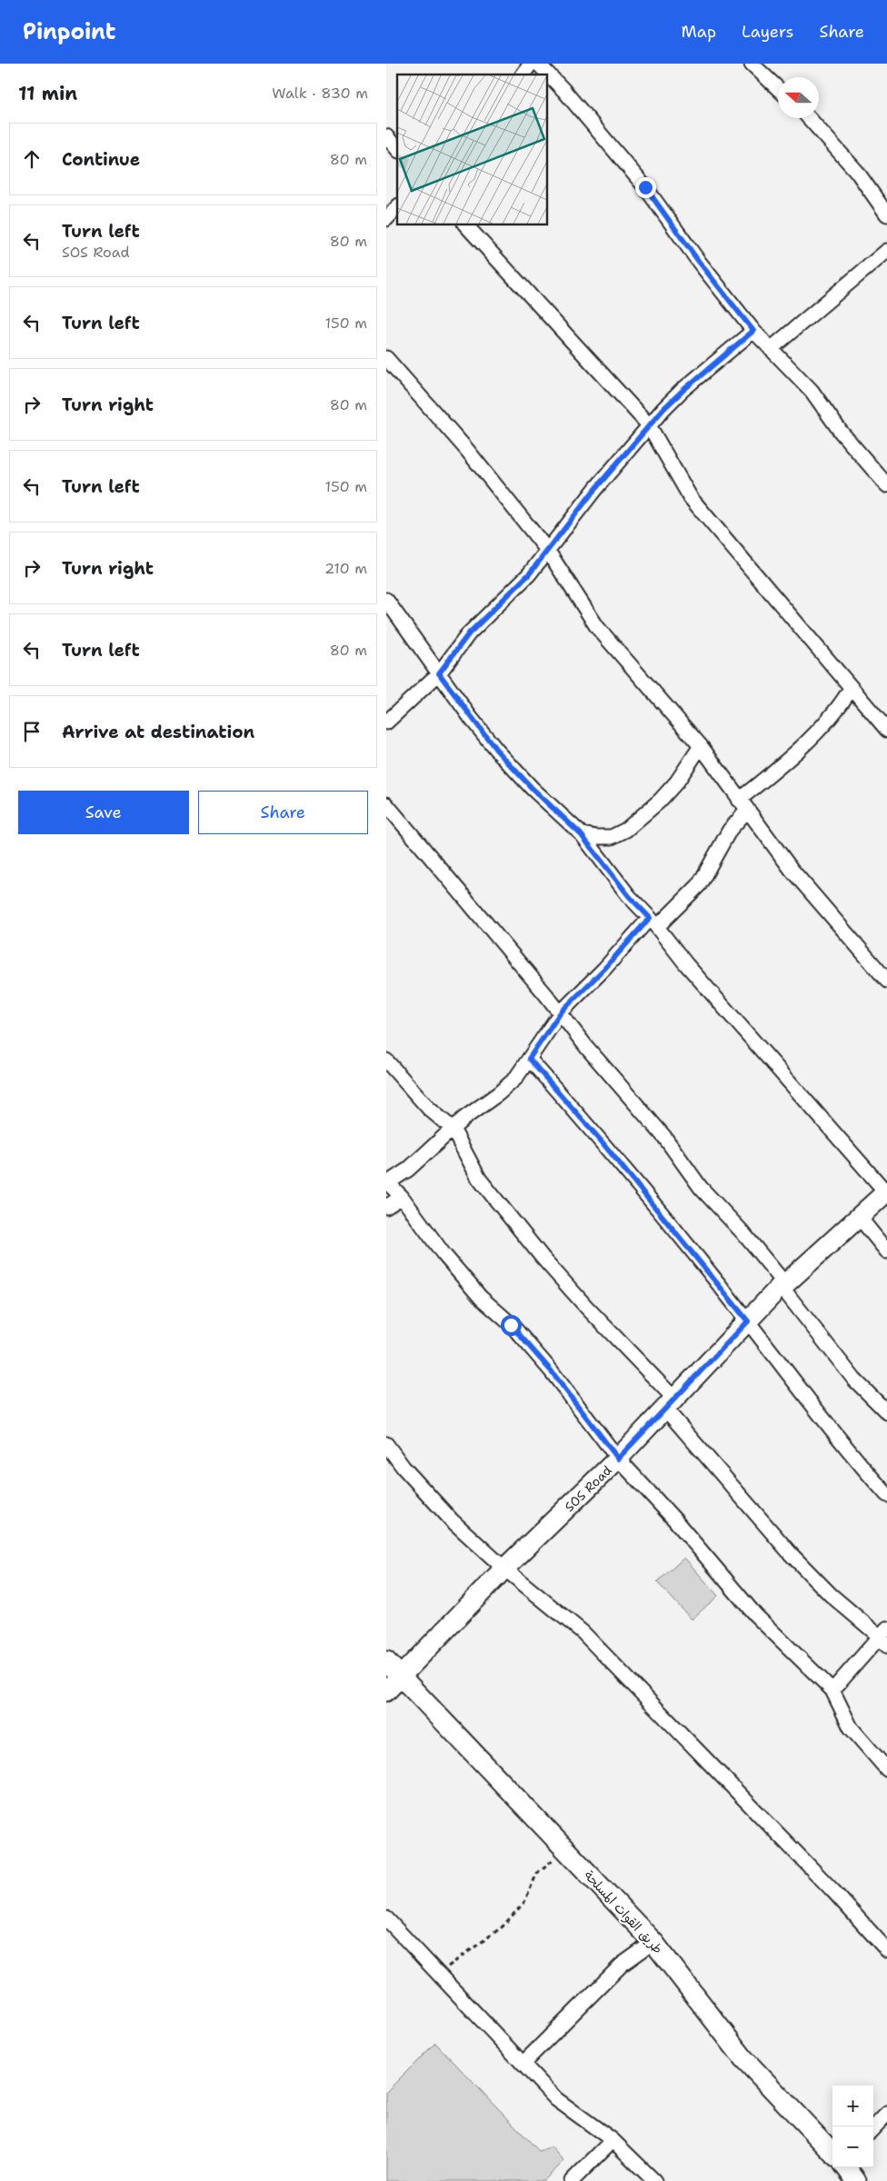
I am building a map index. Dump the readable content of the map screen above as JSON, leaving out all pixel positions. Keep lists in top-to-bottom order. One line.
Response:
{"streets":{"street":["SOS Road","طريق القوات المسلحة"]},"crossings":[["SOS Road","طريق القوات المسلحة"]],"north":"left","page":{"header":"Pinpoint","nav":["Map","Layers","Share"],"heading":["11 min","Walk · 830 m"],"list":[["Continue","80 m"],["Turn left","SOS Road","80 m"],["Turn left","150 m"],["Turn right","80 m"],["Turn left","150 m"],["Turn right","210 m"],["Turn left","80 m"],"Arrive at destination"],"buttons":["Save","Share"],"map_buttons":["+","−"]}}
